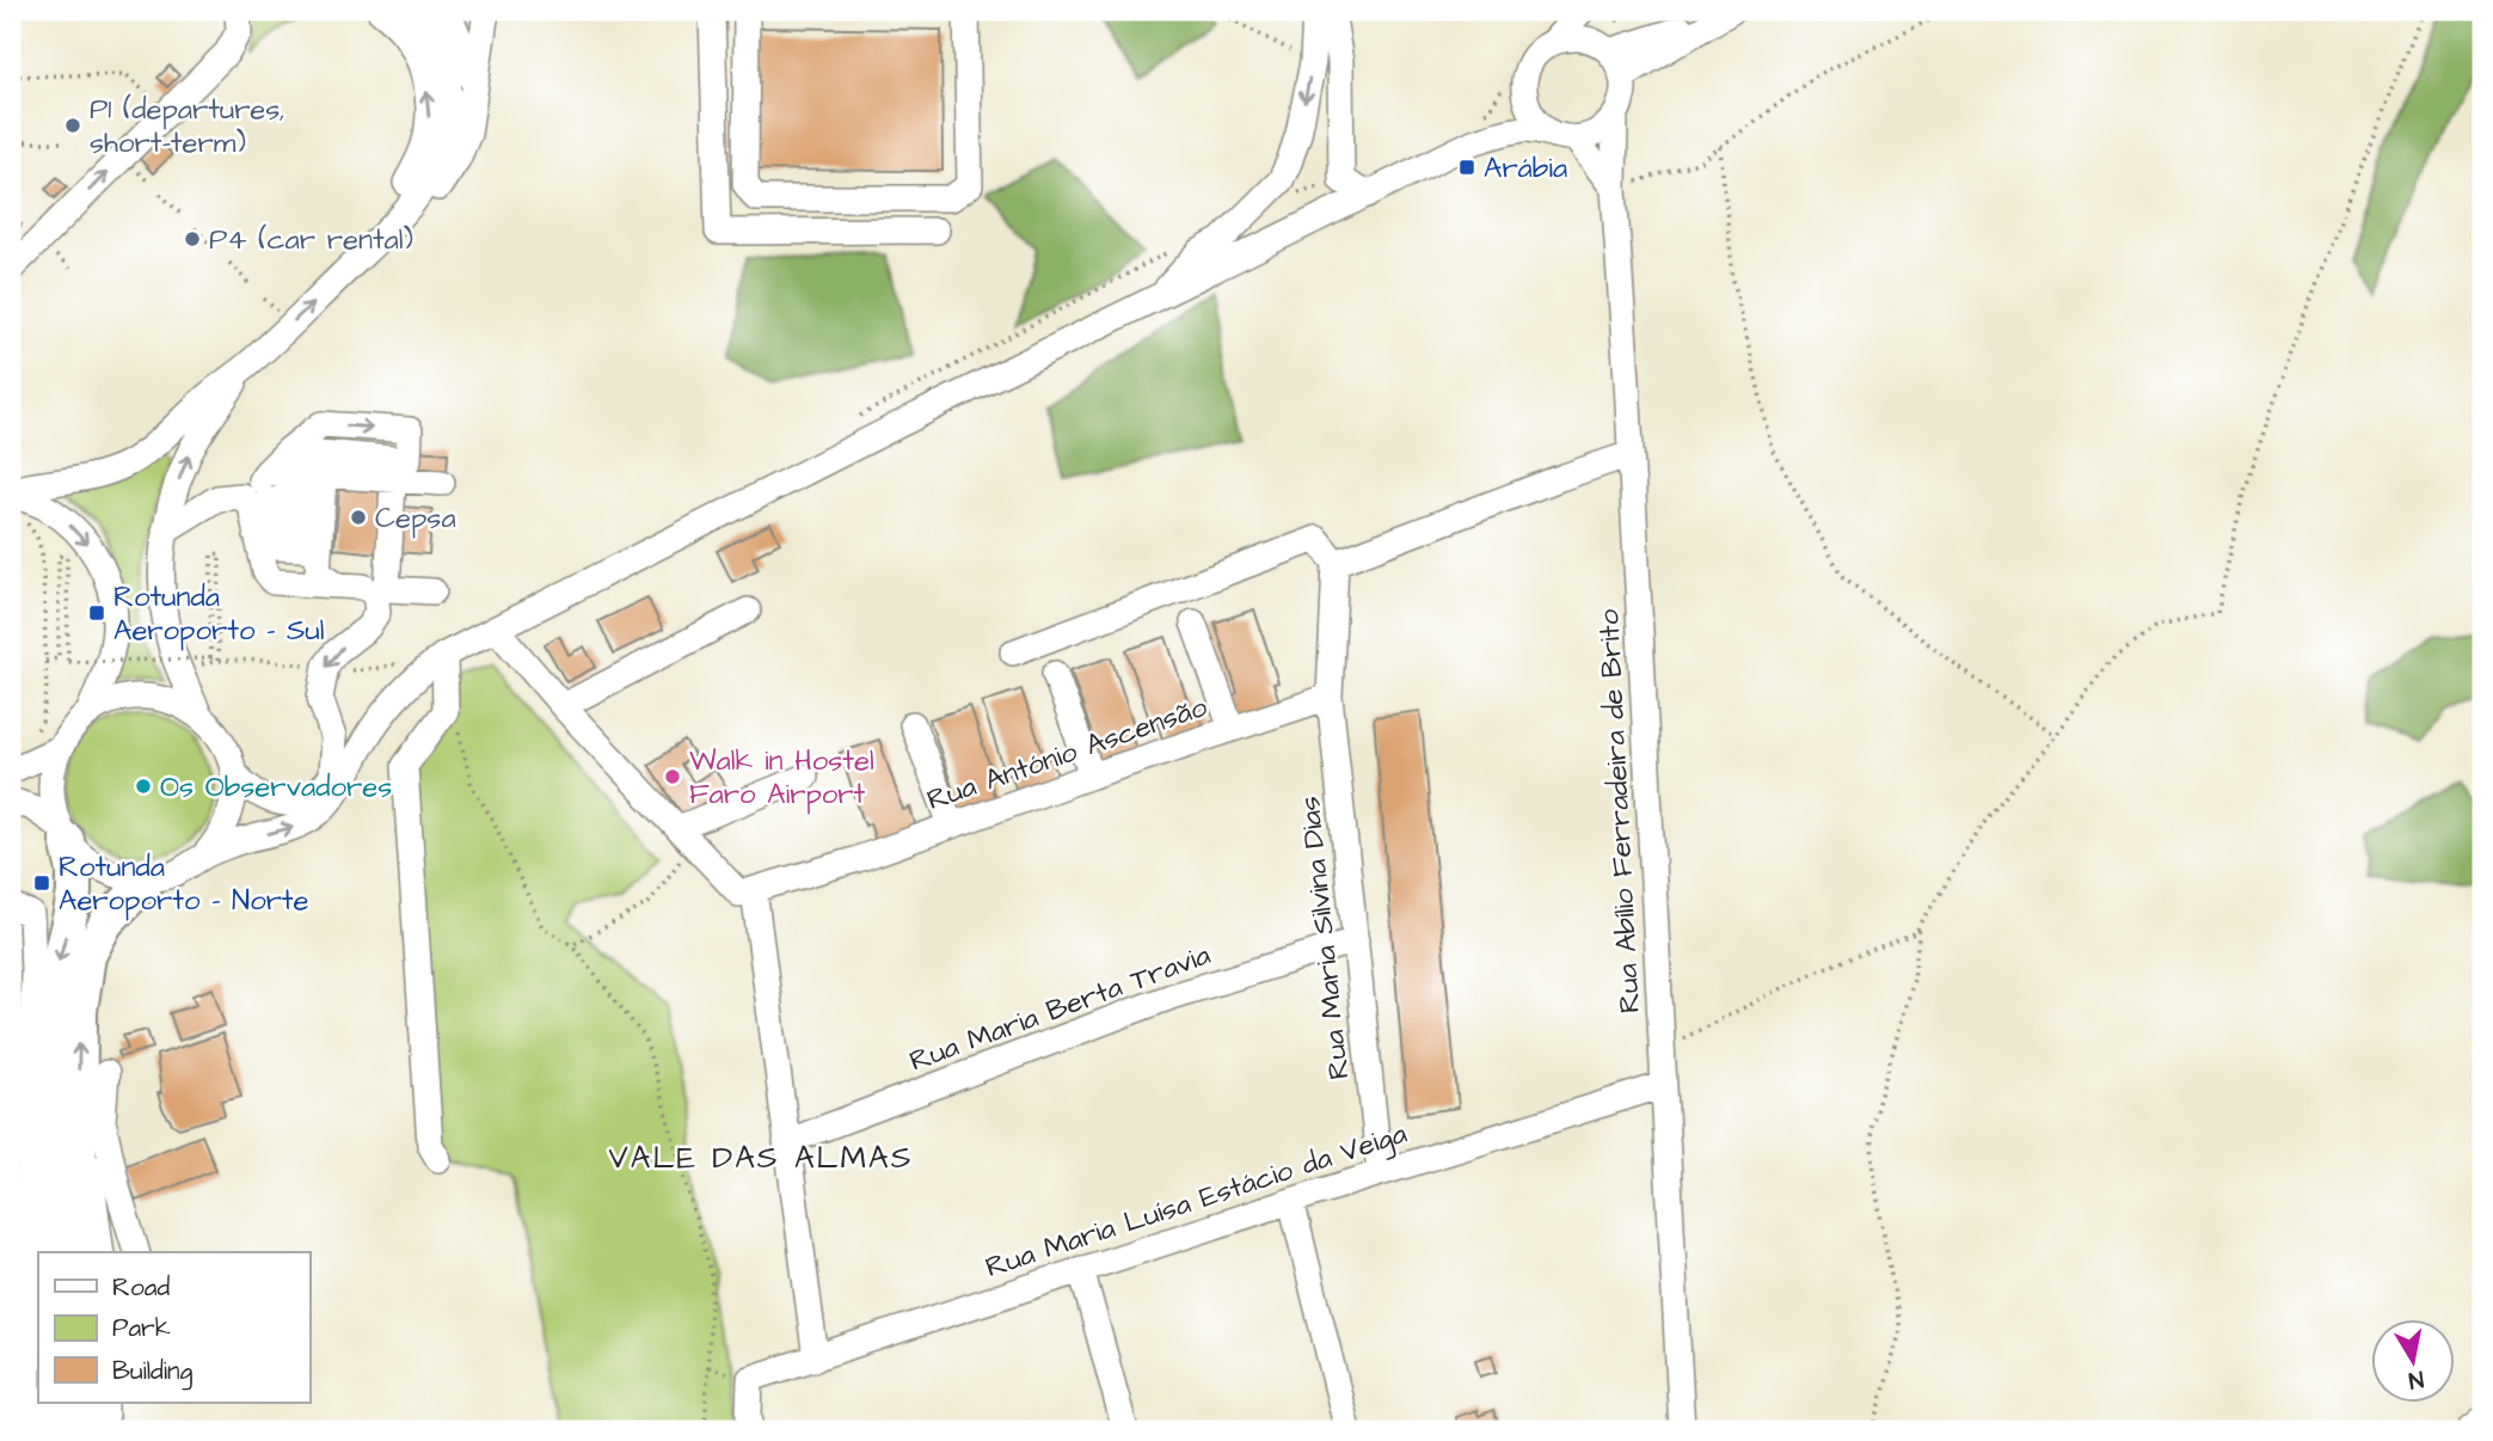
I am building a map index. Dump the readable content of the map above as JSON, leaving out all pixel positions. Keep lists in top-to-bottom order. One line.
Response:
{"streets":{"street":["Rua António Ascensão","Rua Abílio Ferradeira de Brito","Rua Maria Silvina Dias","Rua Maria Berta Travia","Rua Maria Luísa Estácio da Veiga"]},"crossings":[["Rua António Ascensão","Rua Maria Silvina Dias"],["Rua Abílio Ferradeira de Brito","Rua Maria Luísa Estácio da Veiga"],["Rua Maria Silvina Dias","Rua Maria Berta Travia"],["Rua Maria Silvina Dias","Rua Maria Luísa Estácio da Veiga"]],"districts":["VALE DAS ALMAS"],"places":{"other":["P1 (departures, short-term)","P4 (car rental)","Cepsa","Walk in Hostel Faro Airport","Os Observadores"],"transit":["Arábia","Rotunda Aeroporto - Sul","Rotunda Aeroporto - Norte"]},"legend":["Road","Park","Building"],"north":"bottom"}
